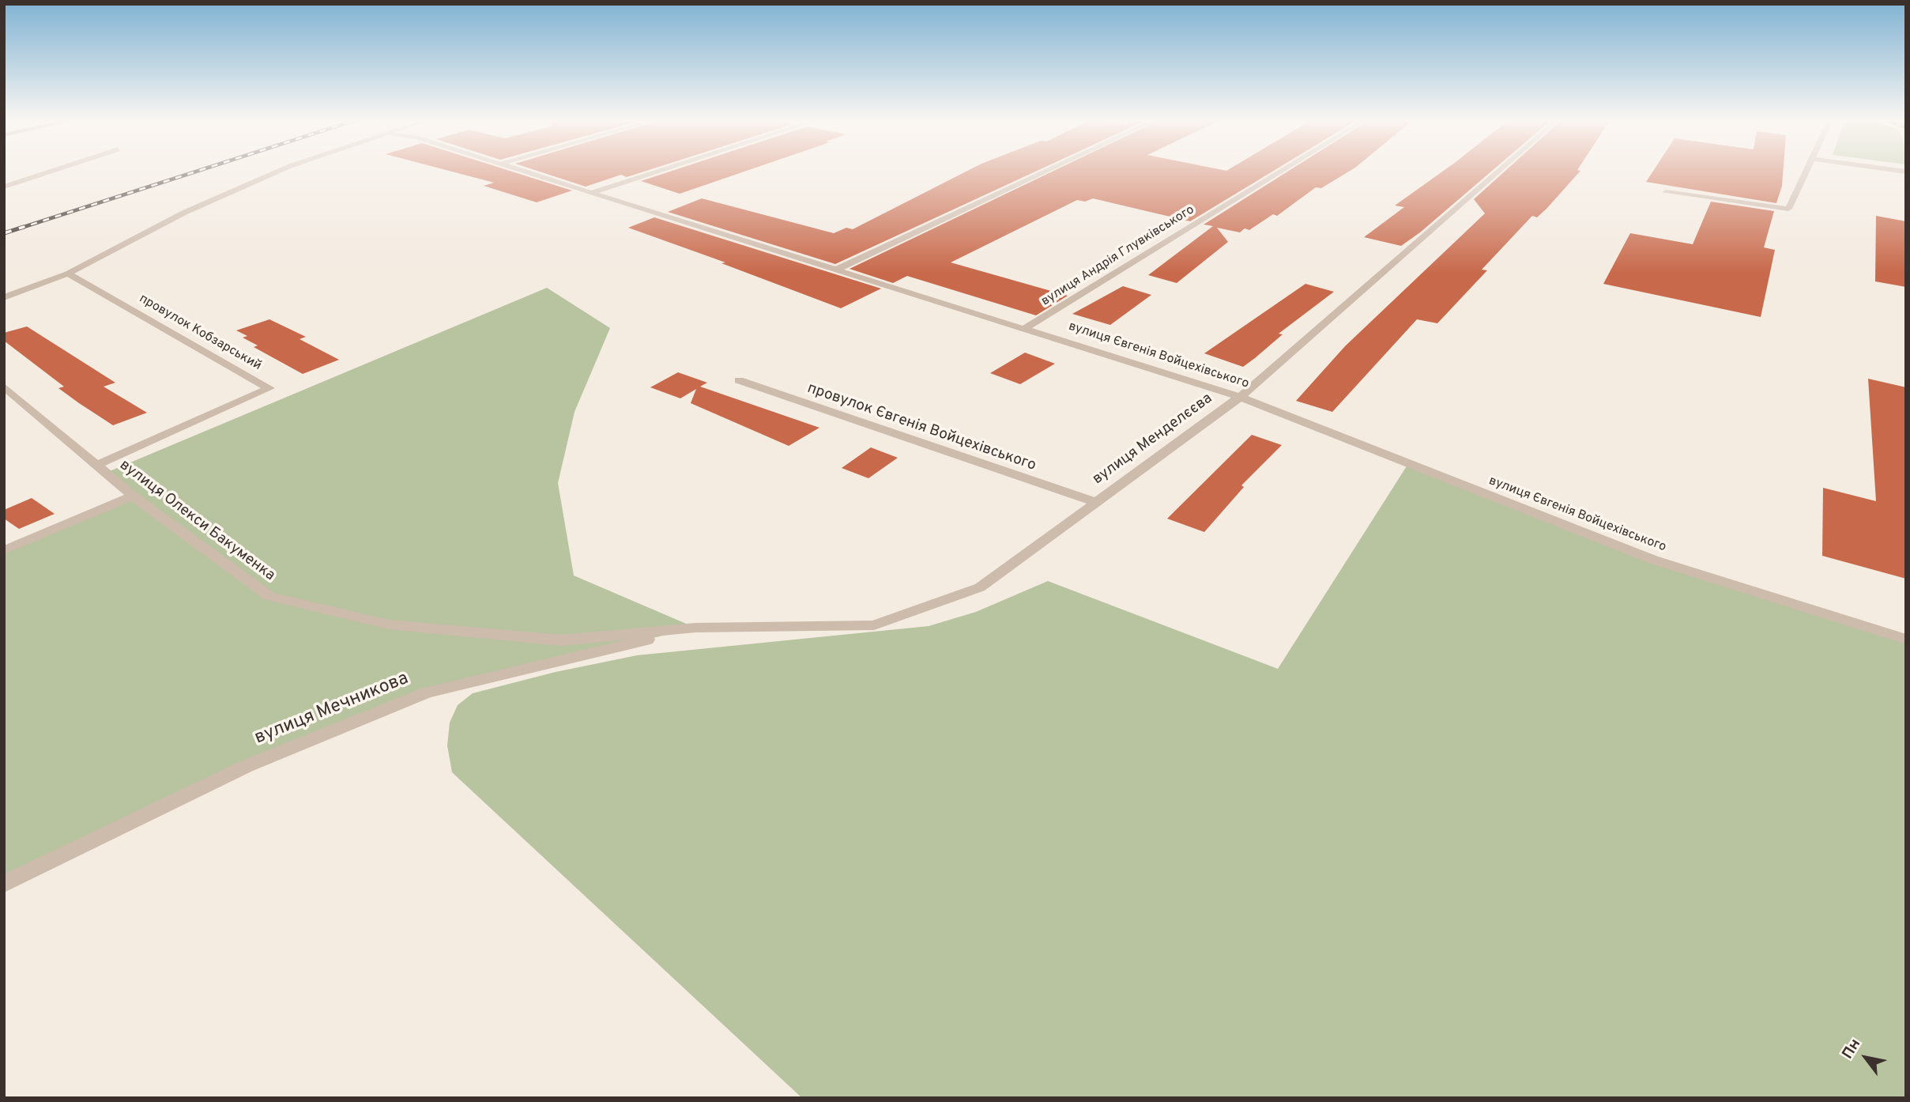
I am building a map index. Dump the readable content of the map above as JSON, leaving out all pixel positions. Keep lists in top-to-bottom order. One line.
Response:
{"streets":{"street":["вулиця Андрія Глувківського","провулок Кобзарський","вулиця Євгенія Войцехівського","провулок Євгенія Войцехівського","вулиця Менделєєва","вулиця Олекси Бакуменка","вулиця Мечникова"]},"crossings":[["вулиця Андрія Глувківського","вулиця Євгенія Войцехівського"],["провулок Кобзарський","вулиця Олекси Бакуменка"],["вулиця Євгенія Войцехівського","вулиця Менделєєва"],["провулок Євгенія Войцехівського","вулиця Менделєєва"],["вулиця Менделєєва","вулиця Олекси Бакуменка"],["вулиця Менделєєва","вулиця Мечникова"],["вулиця Олекси Бакуменка","вулиця Мечникова"]],"north":"top left"}
